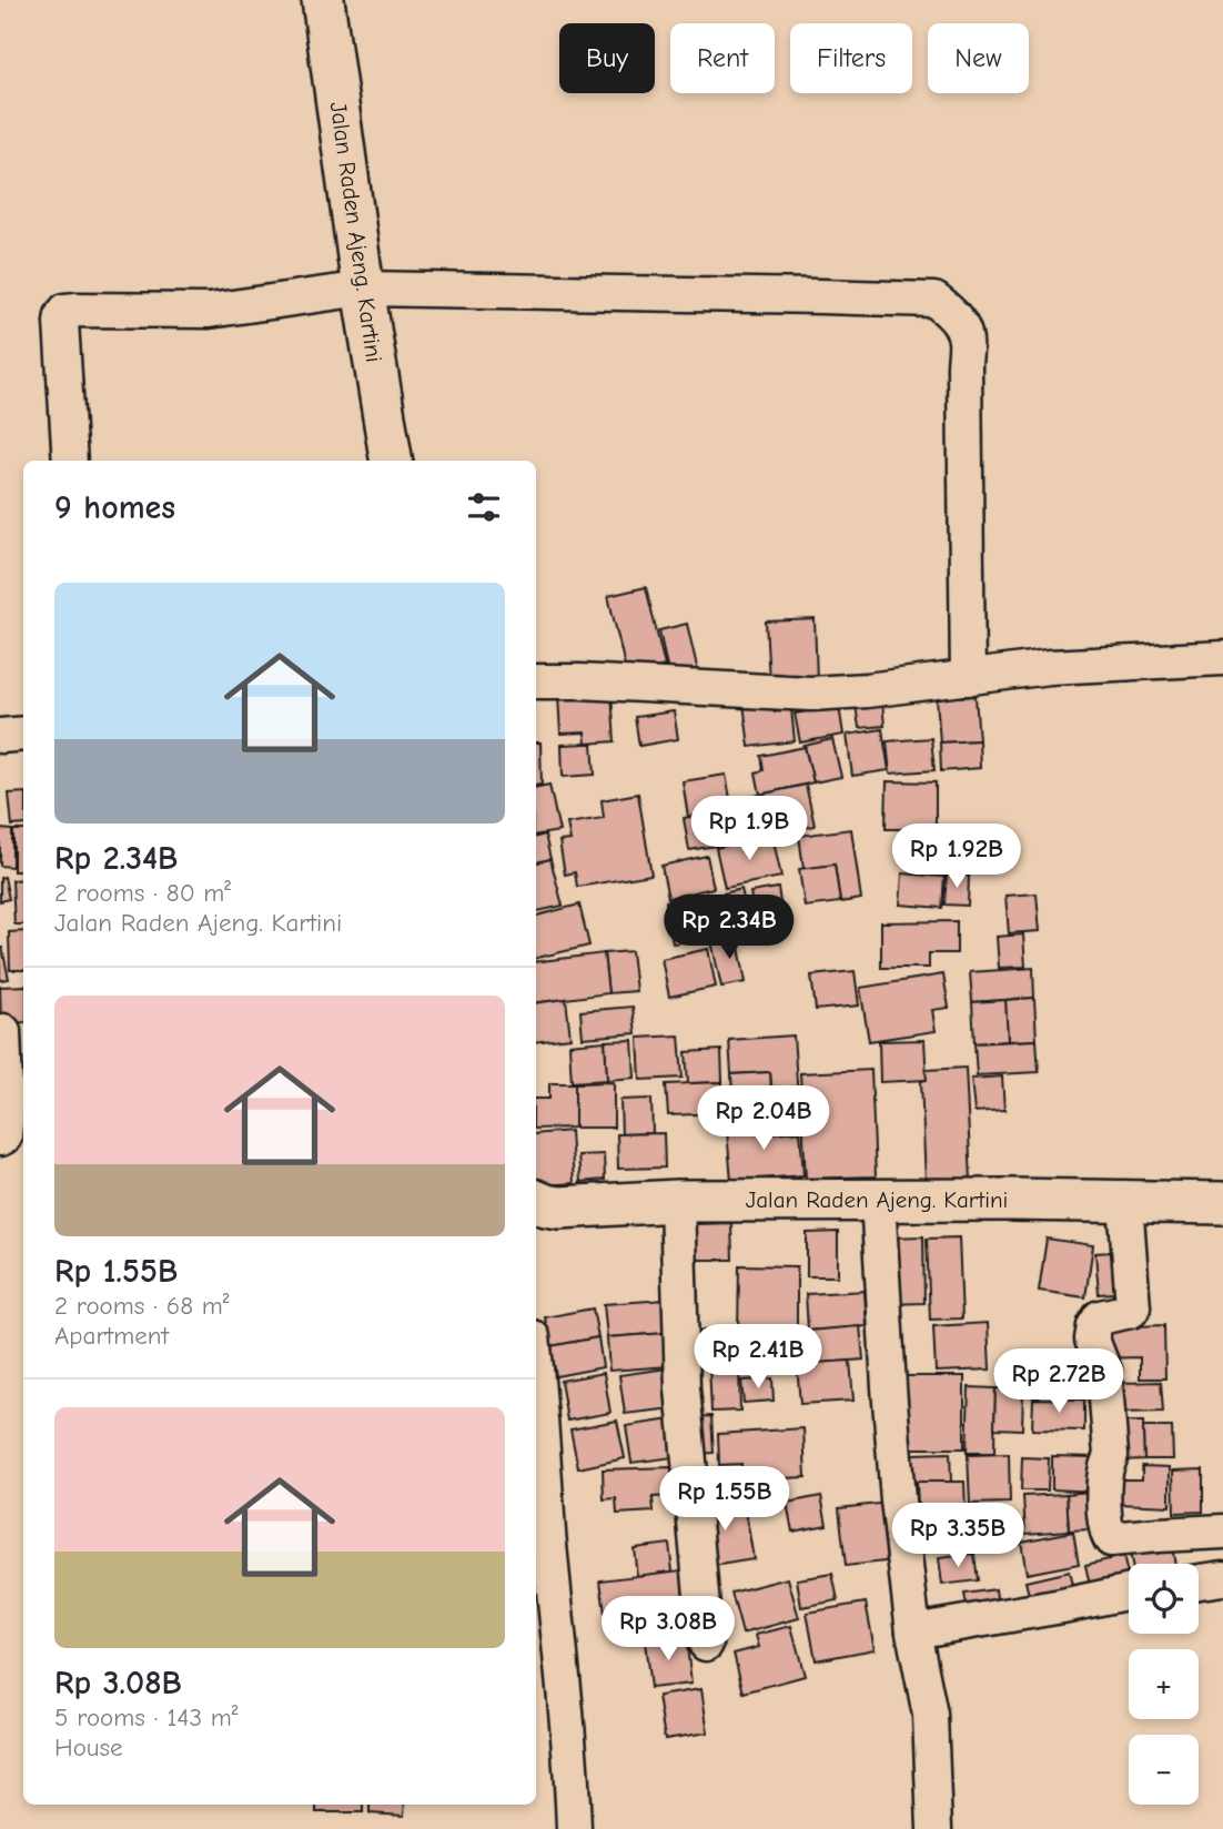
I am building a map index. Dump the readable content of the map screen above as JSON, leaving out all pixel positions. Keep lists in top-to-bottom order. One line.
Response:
{"streets":{"main road":["Jalan Raden Ajeng. Kartini"]},"page":{"chip":["Buy","Rent","Filters","New"],"heading":"9 homes","list":[{"name":"Rp 2.34B","note":"2 rooms · 80 m² · Jalan Raden Ajeng. Kartini"},{"name":"Rp 1.55B","note":"2 rooms · 68 m² · Apartment"},{"name":"Rp 3.08B","note":"5 rooms · 143 m² · House"}],"price":["Rp 1.9B","Rp 1.92B","Rp 2.34B","Rp 2.04B","Rp 2.41B","Rp 2.72B","Rp 1.55B","Rp 3.35B","Rp 3.08B"],"map_buttons":["+","−"]}}
